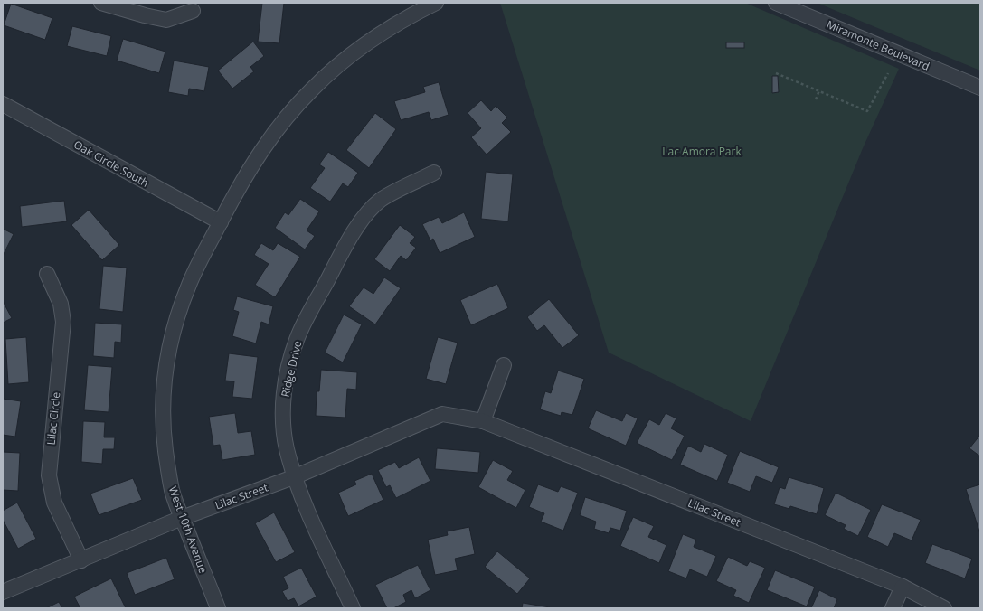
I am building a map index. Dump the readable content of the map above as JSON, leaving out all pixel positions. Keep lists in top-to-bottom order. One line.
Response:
{"streets":{"street":["Miramonte Boulevard","Oak Circle South","Ridge Drive","Lilac Circle","Lilac Street","West 10th Avenue"]},"crossings":[["Oak Circle South","West 10th Avenue"],["Ridge Drive","Lilac Street"],["Lilac Circle","Lilac Street"],["Lilac Street","West 10th Avenue"]],"parks":["Lac Amora Park"]}
